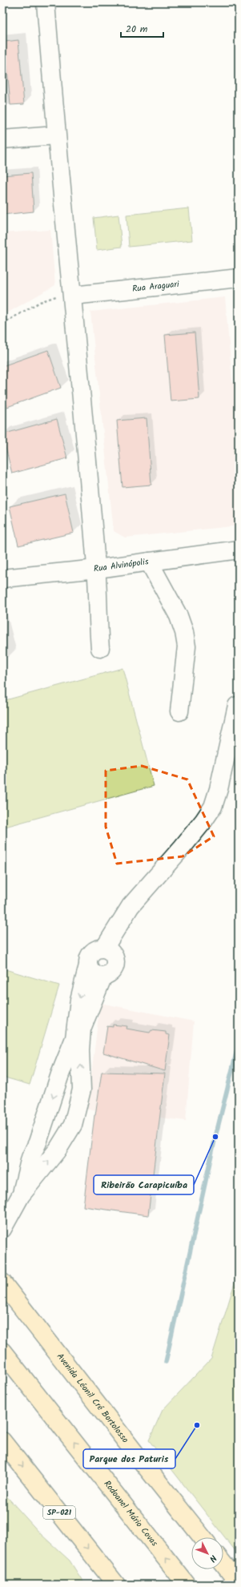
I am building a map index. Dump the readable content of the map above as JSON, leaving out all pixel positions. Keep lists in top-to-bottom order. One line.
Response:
{"streets":{"main road":["Avenida Léonil Cré Bortolosso","SP-021","Rodoanel Mário Covas"],"street":["Rua Araguari","Rua Alvinópolis"]},"places":["Ribeirão Carapicuíba","Parque dos Paturis"],"scale_bar":"20 m","north":"bottom right"}
